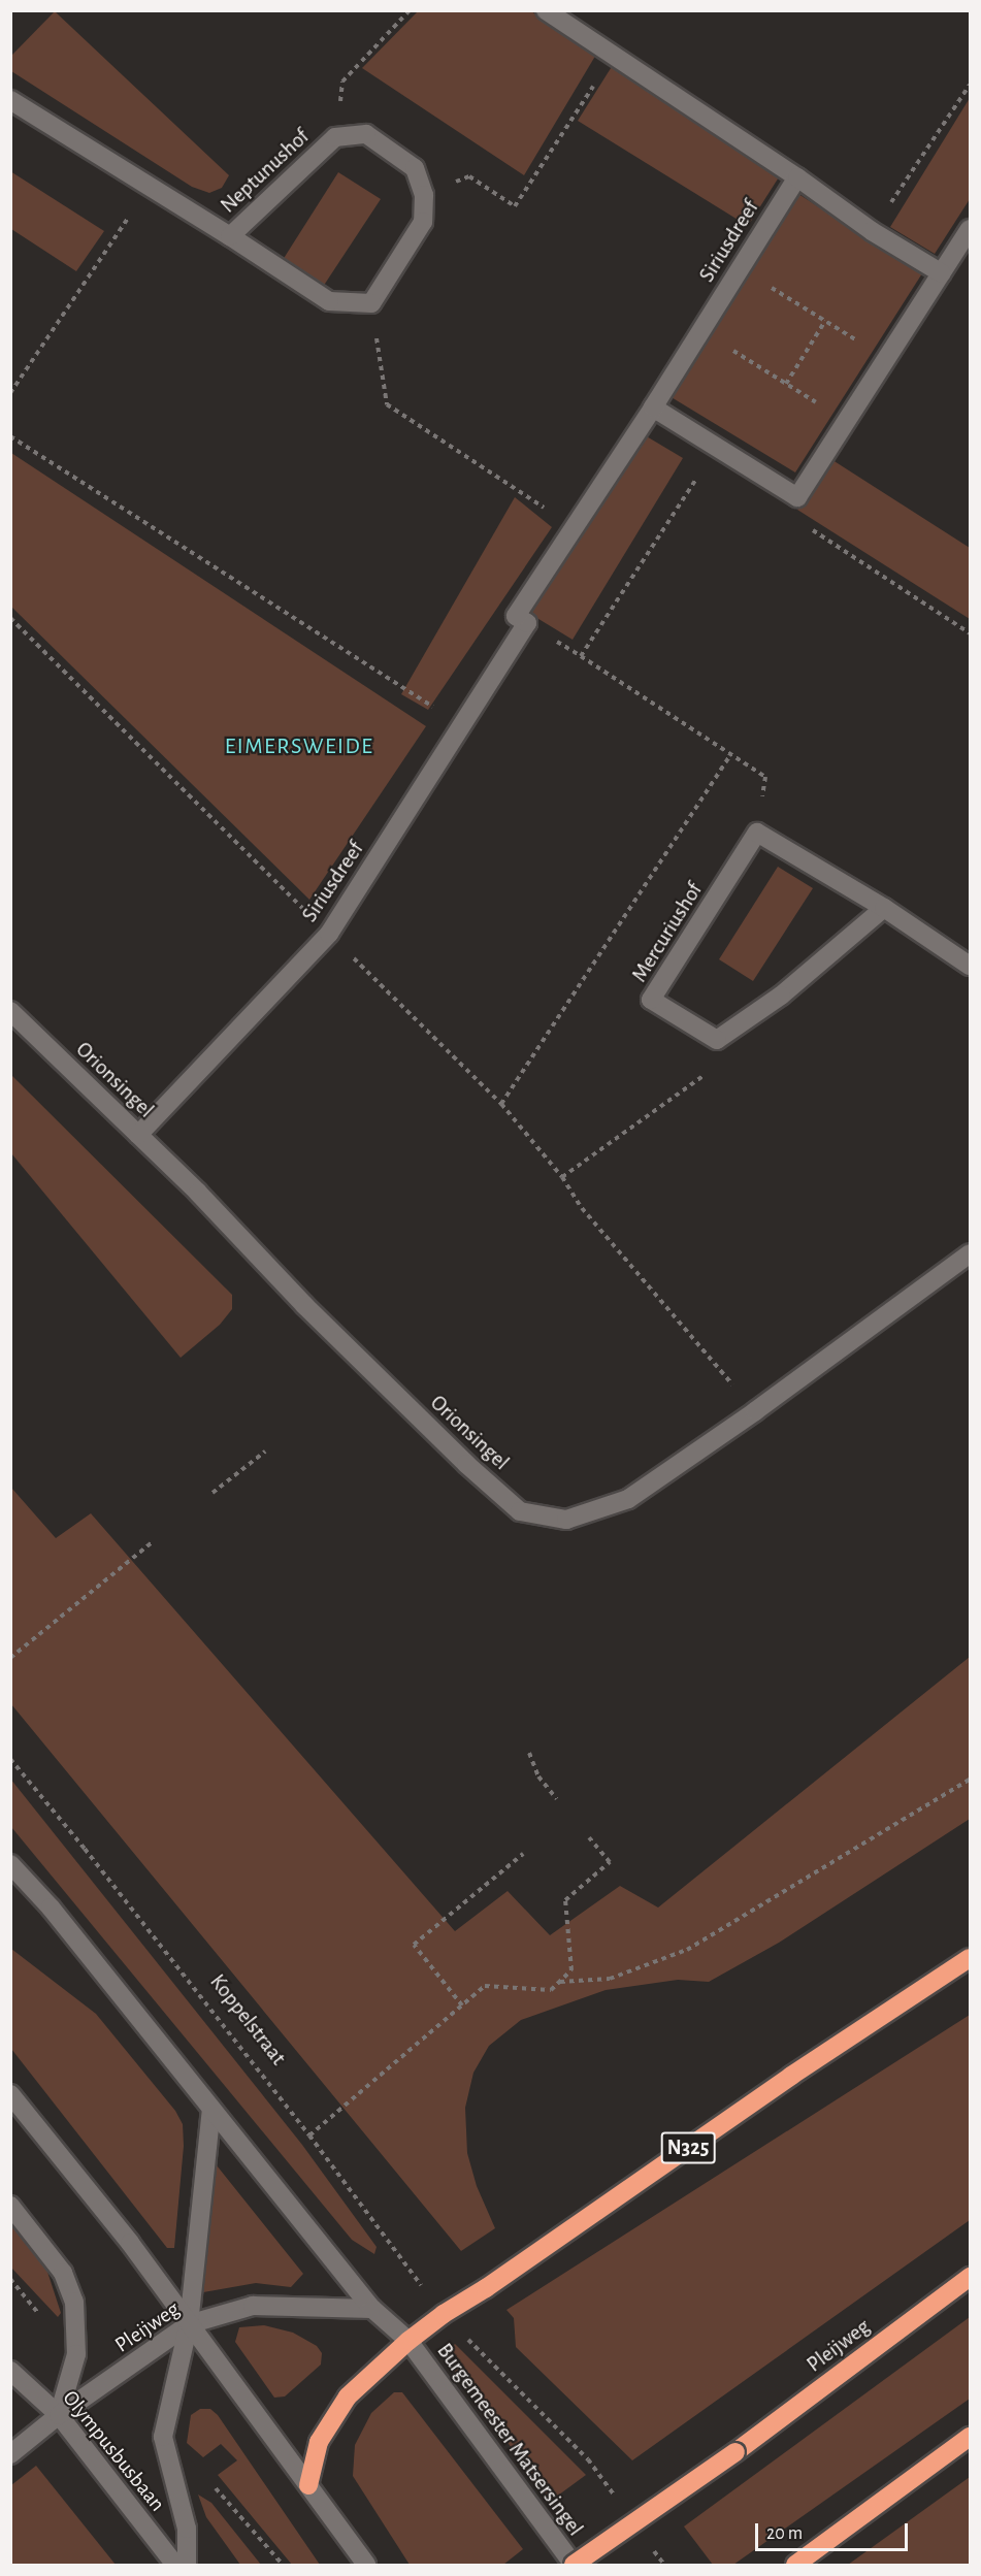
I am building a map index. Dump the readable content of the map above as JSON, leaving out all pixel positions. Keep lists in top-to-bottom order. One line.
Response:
{"streets":{"highway":["N325","Pleijweg"],"street":["Neptunushof","Siriusdreef","Mercuriushof","Orionsingel","Burgemeester Matsersingel","Olympusbusbaan"],"path":["Koppelstraat"]},"crossings":[["Siriusdreef","Orionsingel"],["Koppelstraat","N325"],["Koppelstraat","Burgemeester Matsersingel"],["N325","Burgemeester Matsersingel"],["Pleijweg","Burgemeester Matsersingel"],["Pleijweg","Olympusbusbaan"]],"districts":["EIMERSWEIDE"],"scale_bar":"20 m"}
